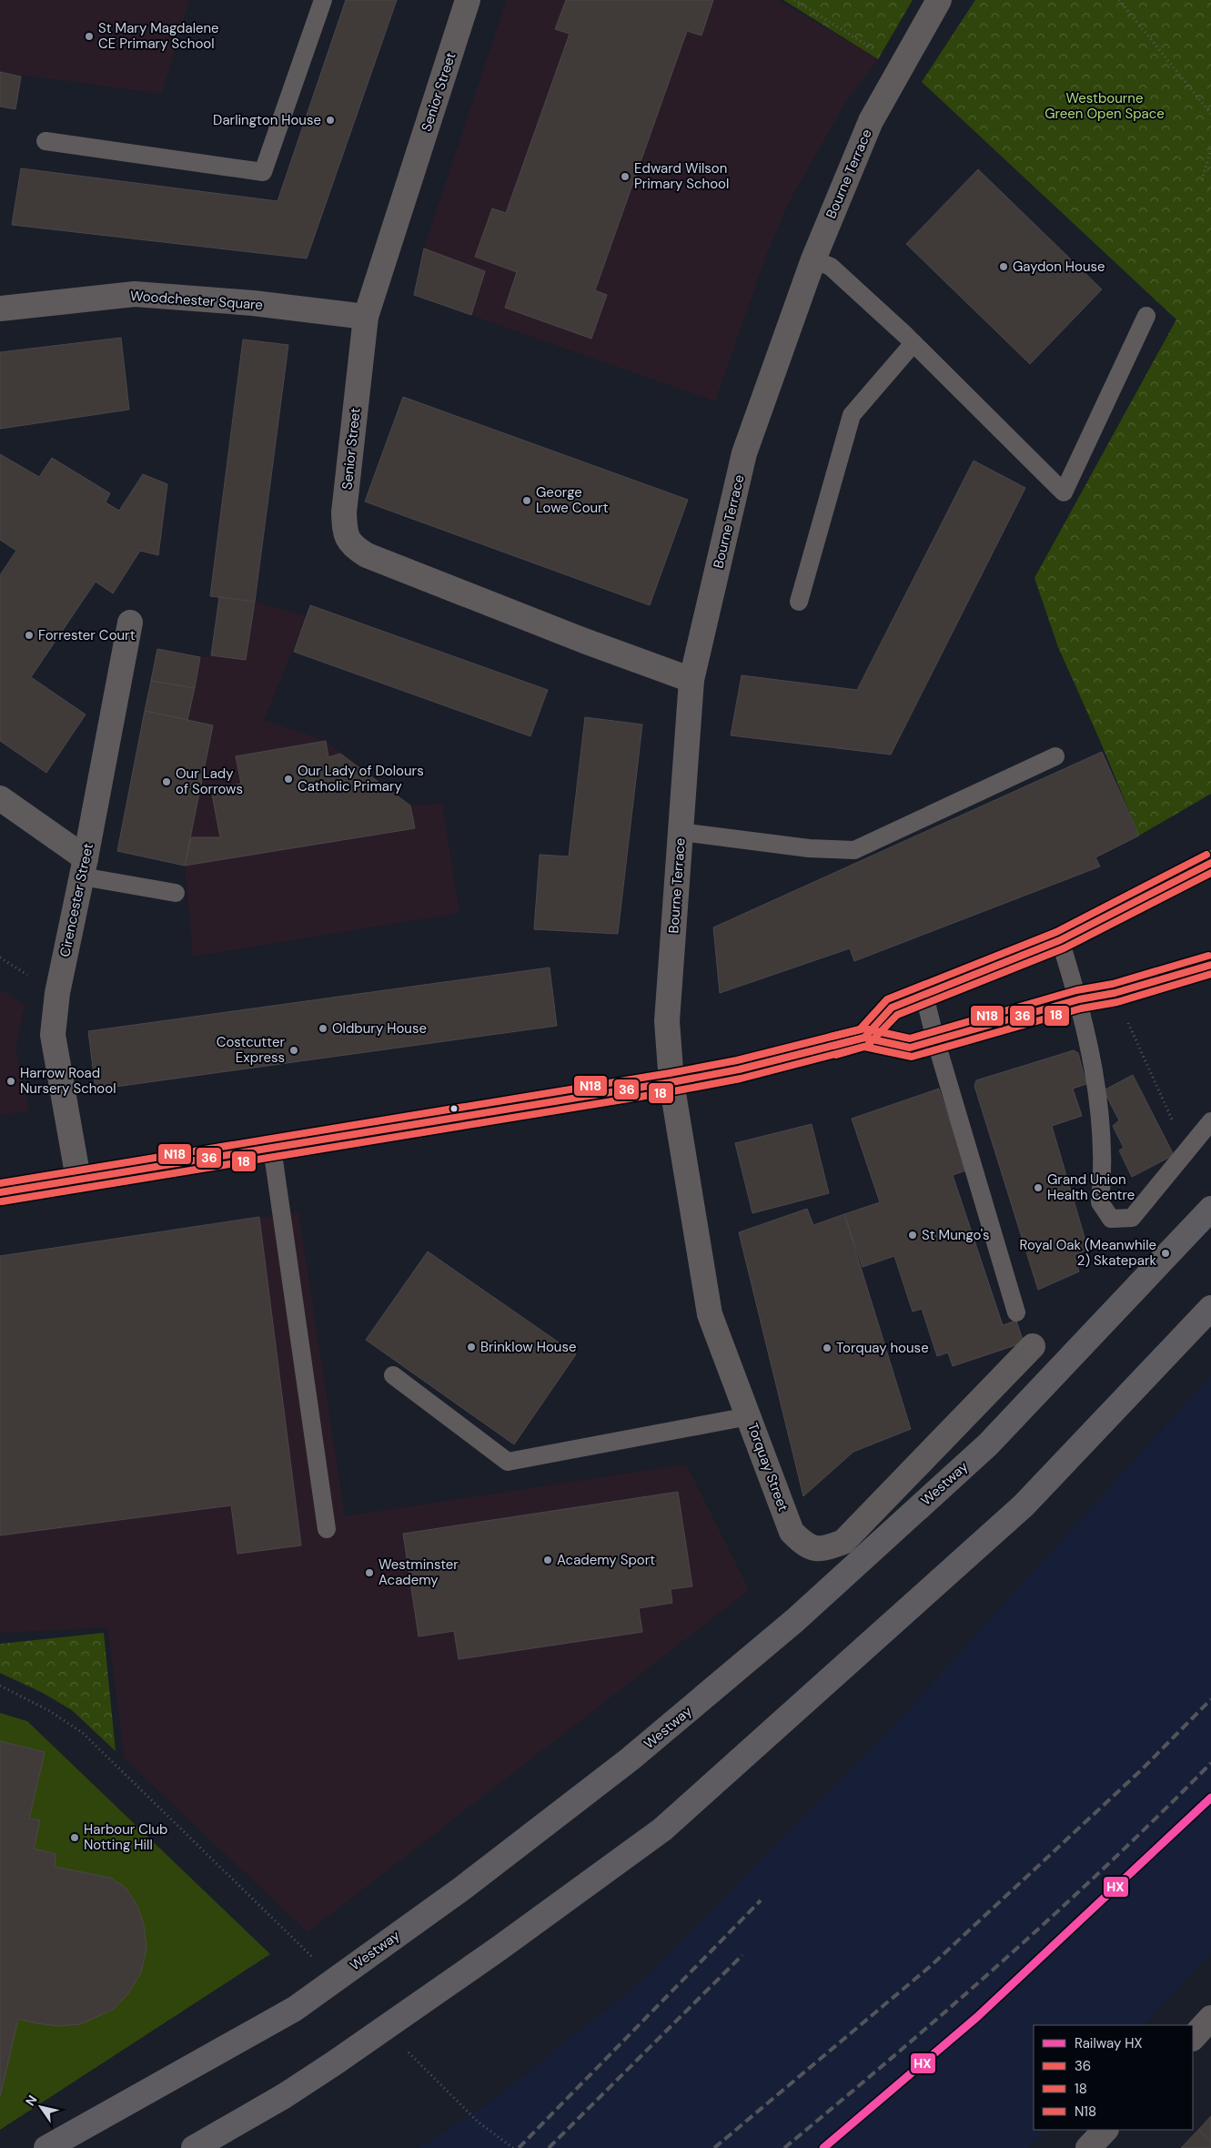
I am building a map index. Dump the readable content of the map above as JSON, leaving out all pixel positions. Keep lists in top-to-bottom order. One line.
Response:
{"streets":{"highway":["Westway"],"street":["Senior Street","Bourne Terrace","Woodchester Square","Cirencester Street","Torquay Street"]},"crossings":[["Senior Street","Bourne Terrace"],["Senior Street","Woodchester Square"],["Bourne Terrace","Torquay Street"]],"parks":["Westbourne Green Open Space"],"places":["St Mary Magdalene CE Primary School","Darlington House","Edward Wilson Primary School","Gaydon House","George Lowe Court","Forrester Court","Our Lady of Dolours Catholic Primary","Our Lady of Sorrows","Oldbury House","Costcutter Express","Harrow Road Nursery School","Grand Union Health Centre","St Mungo's","Royal Oak (Meanwhile 2) Skatepark","Brinklow House","Torquay house","Academy Sport","Westminster Academy","Harbour Club Notting Hill"],"lines":["transit line N18","transit line 36","transit line 18","rail line HX"],"legend":["Railway HX","36","18","N18"],"north":"top left"}
